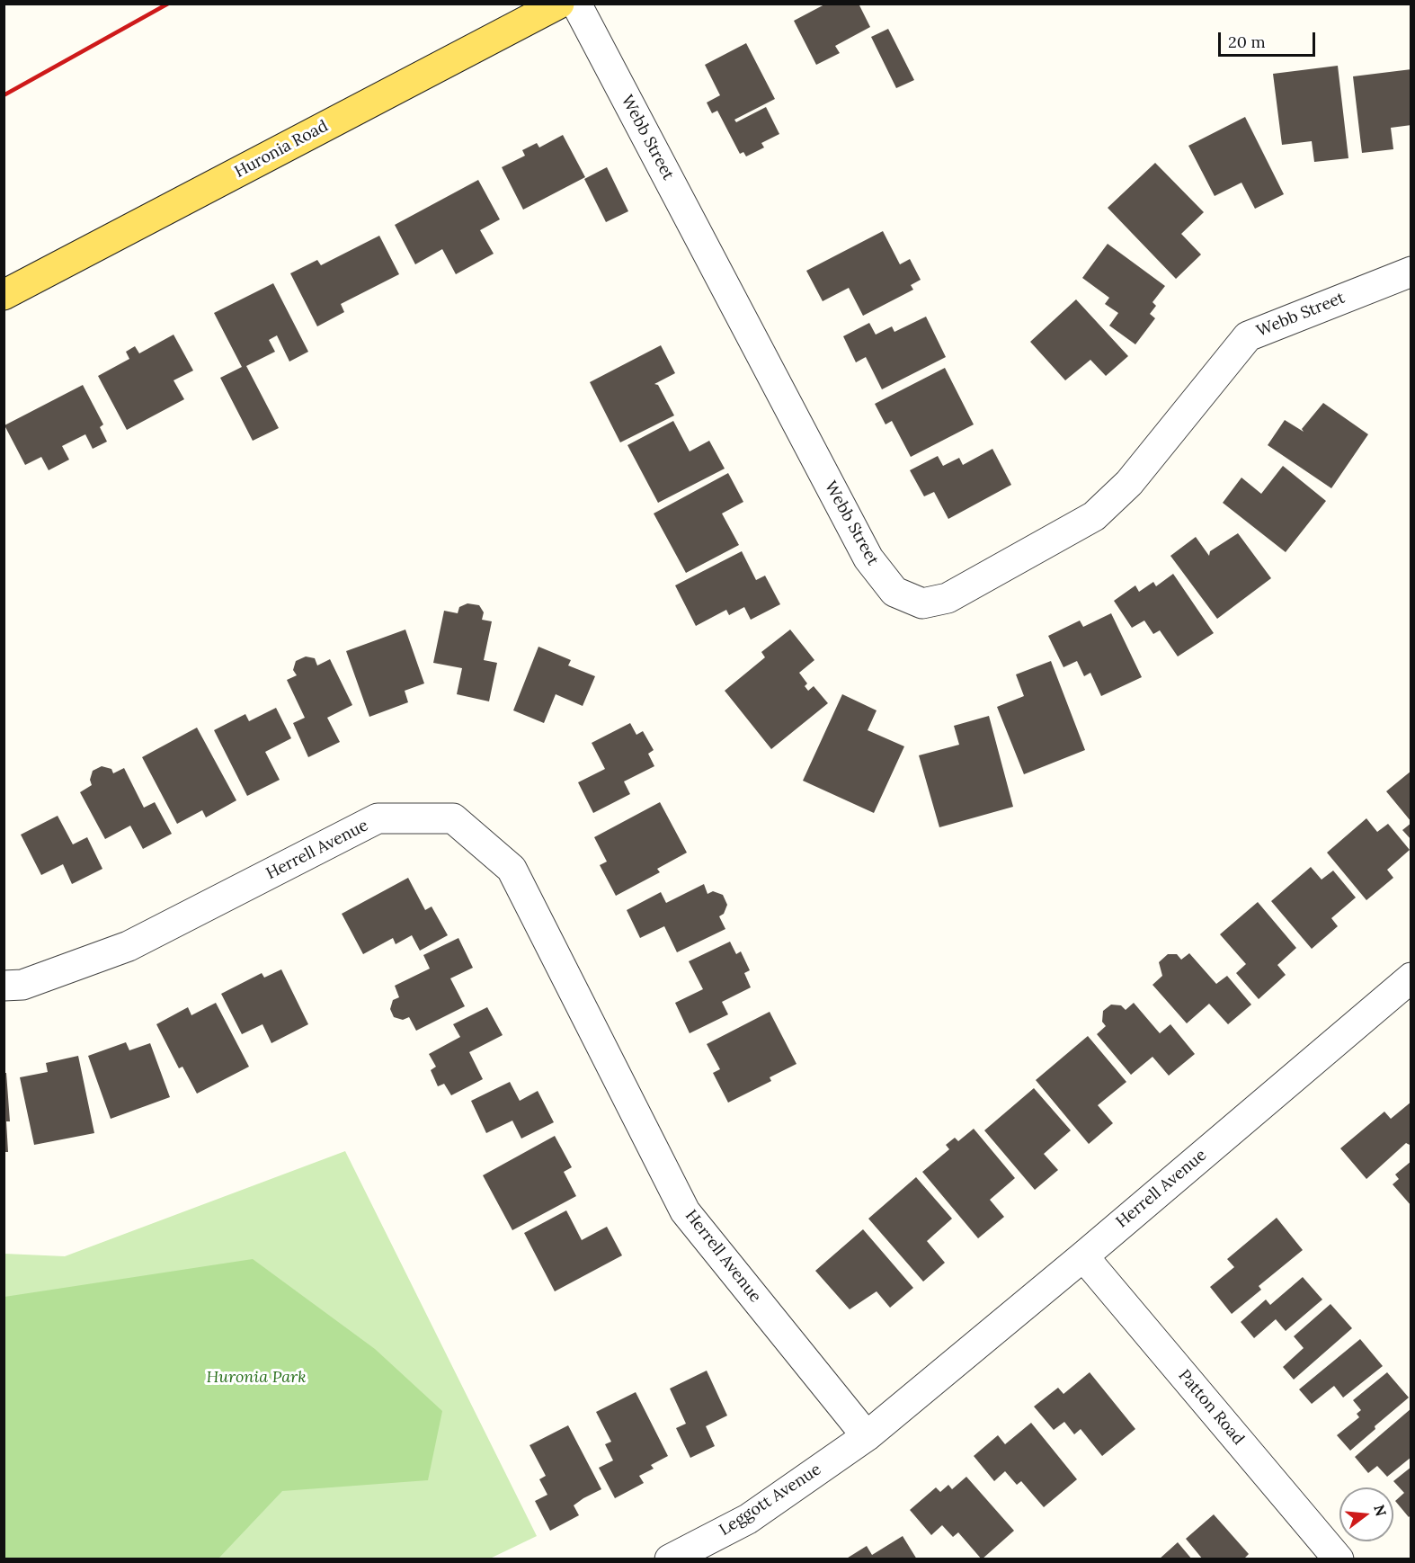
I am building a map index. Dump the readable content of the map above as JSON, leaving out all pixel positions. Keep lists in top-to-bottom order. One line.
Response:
{"streets":{"main road":["Huronia Road"],"street":["Webb Street","Herrell Avenue","Patton Road","Leggott Avenue"]},"crossings":[["Herrell Avenue","Patton Road"],["Herrell Avenue","Leggott Avenue"]],"parks":["Huronia Park"],"scale_bar":"20 m","north":"right"}
